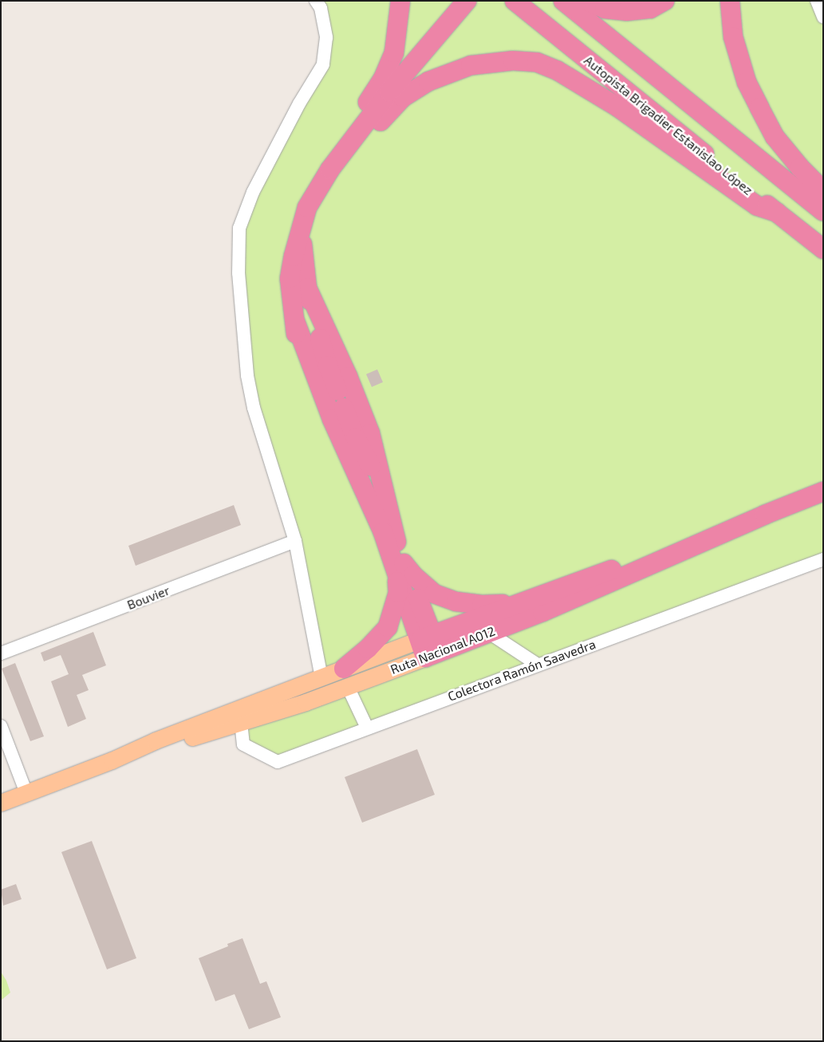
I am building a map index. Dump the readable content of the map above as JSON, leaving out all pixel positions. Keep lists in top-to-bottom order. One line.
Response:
{"streets":{"highway":["Autopista Brigadier Estanislao López","Ruta Nacional A012"],"street":["Bouvier","Colectora Ramón Saavedra"]},"crossings":[["Ruta Nacional A012","Colectora Ramón Saavedra"]]}
